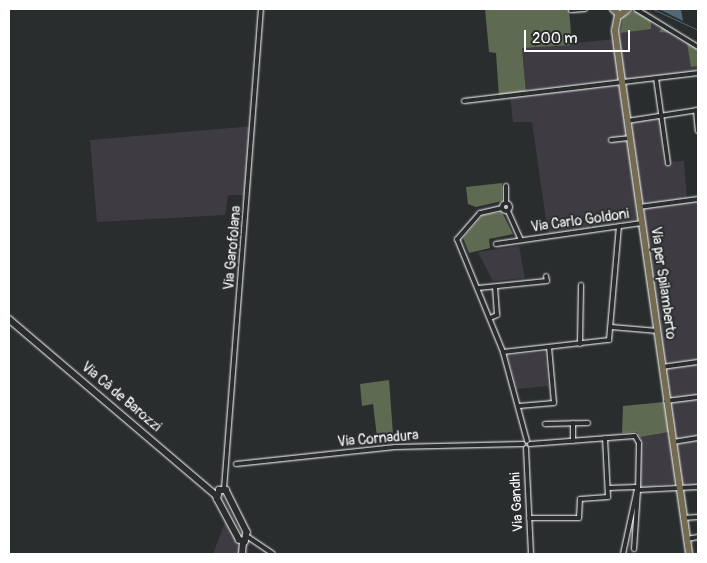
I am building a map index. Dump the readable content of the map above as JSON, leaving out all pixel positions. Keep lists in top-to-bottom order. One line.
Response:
{"streets":{"main road":["Via per Spilamberto"],"street":["Via Carlo Goldoni","Via Garofolana","Via Cà de Barozzi","Via Cornadura","Via Gandhi"]},"crossings":[["Via Carlo Goldoni","Via per Spilamberto"],["Via Cornadura","Via Gandhi"]],"scale_bar":"200 m"}
